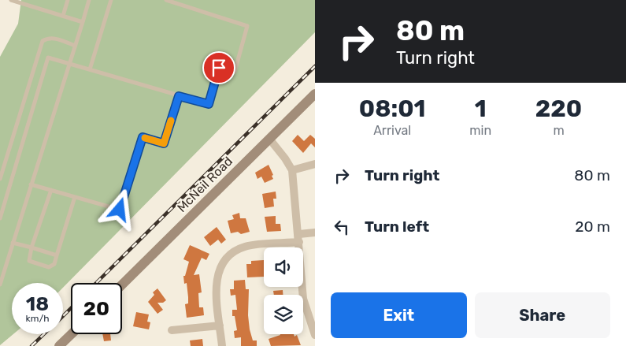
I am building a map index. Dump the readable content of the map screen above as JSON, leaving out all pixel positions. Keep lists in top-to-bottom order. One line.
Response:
{"streets":{"main road":["McNeil Road"]},"page":{"turn":["80 m","Turn right"],"eta":["08:01","Arrival","1","min","220","m"],"list":[{"name":"Turn right","value":"80 m"},{"name":"Turn left","value":"20 m"}],"speed":"18 km/h","limit":"20","buttons":["Exit","Share"]}}
